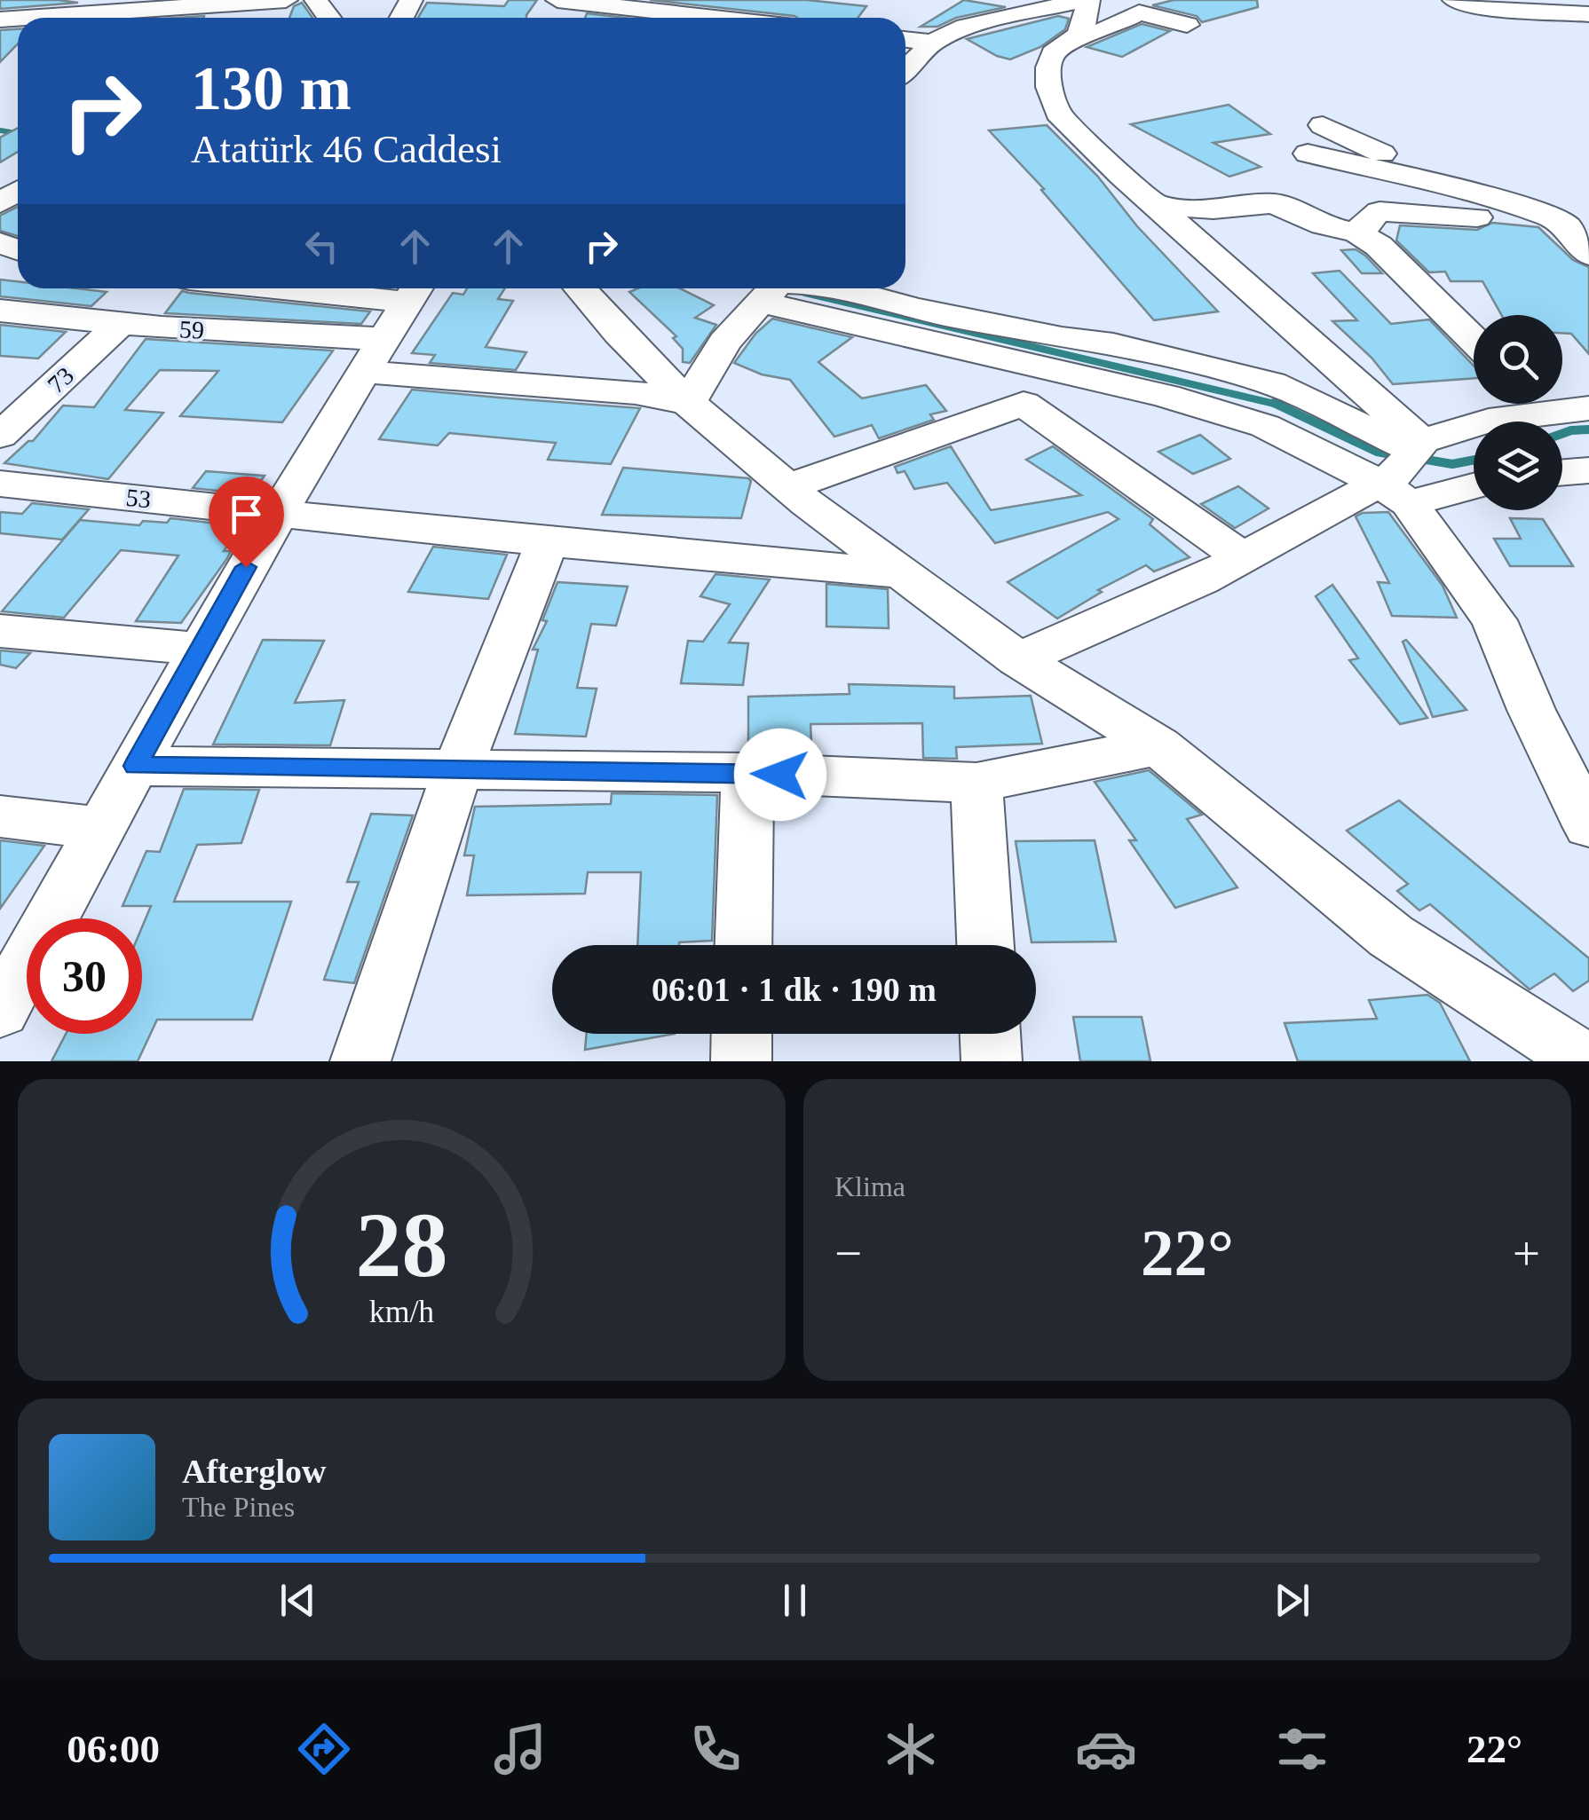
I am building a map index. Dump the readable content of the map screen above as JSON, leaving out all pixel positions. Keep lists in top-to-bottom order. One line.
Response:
{"streets":{"street":["59","73","53"]},"crossings":[["59","73"]],"page":{"turn":["130 m","Atatürk 46 Caddesi"],"limit":"30","trip":"06:01 · 1 dk · 190 m","tile":"Klima","heat":["−","22°","+"],"song":["Afterglow","The Pines"],"tabs":["06:00","22°"],"gauge":["28","km/h"]}}
